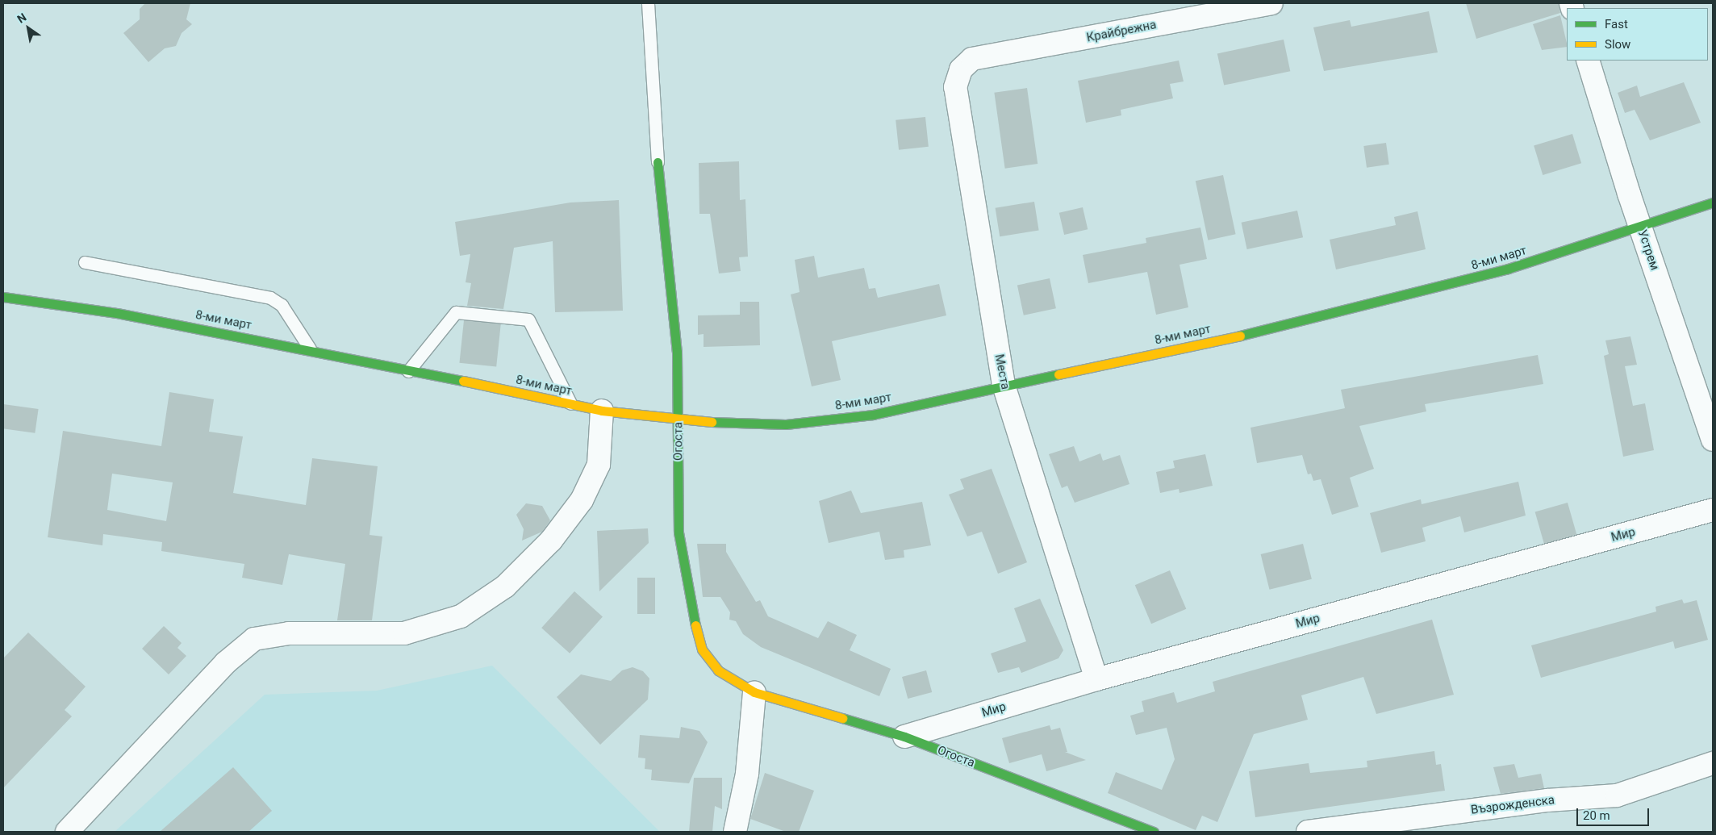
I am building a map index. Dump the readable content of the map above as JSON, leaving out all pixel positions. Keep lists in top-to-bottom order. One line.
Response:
{"streets":{"main road":["8-ми март","Огоста"],"street":["Крайбрежна","Устрем","Места","Мир","Възрожденска"]},"crossings":[["Крайбрежна","Места"],["Устрем","8-ми март"],["8-ми март","Места"],["8-ми март","Огоста"],["Места","Мир"],["Огоста","Мир"]],"legend":["Fast","Slow"],"scale_bar":"20 m","north":"top left"}
